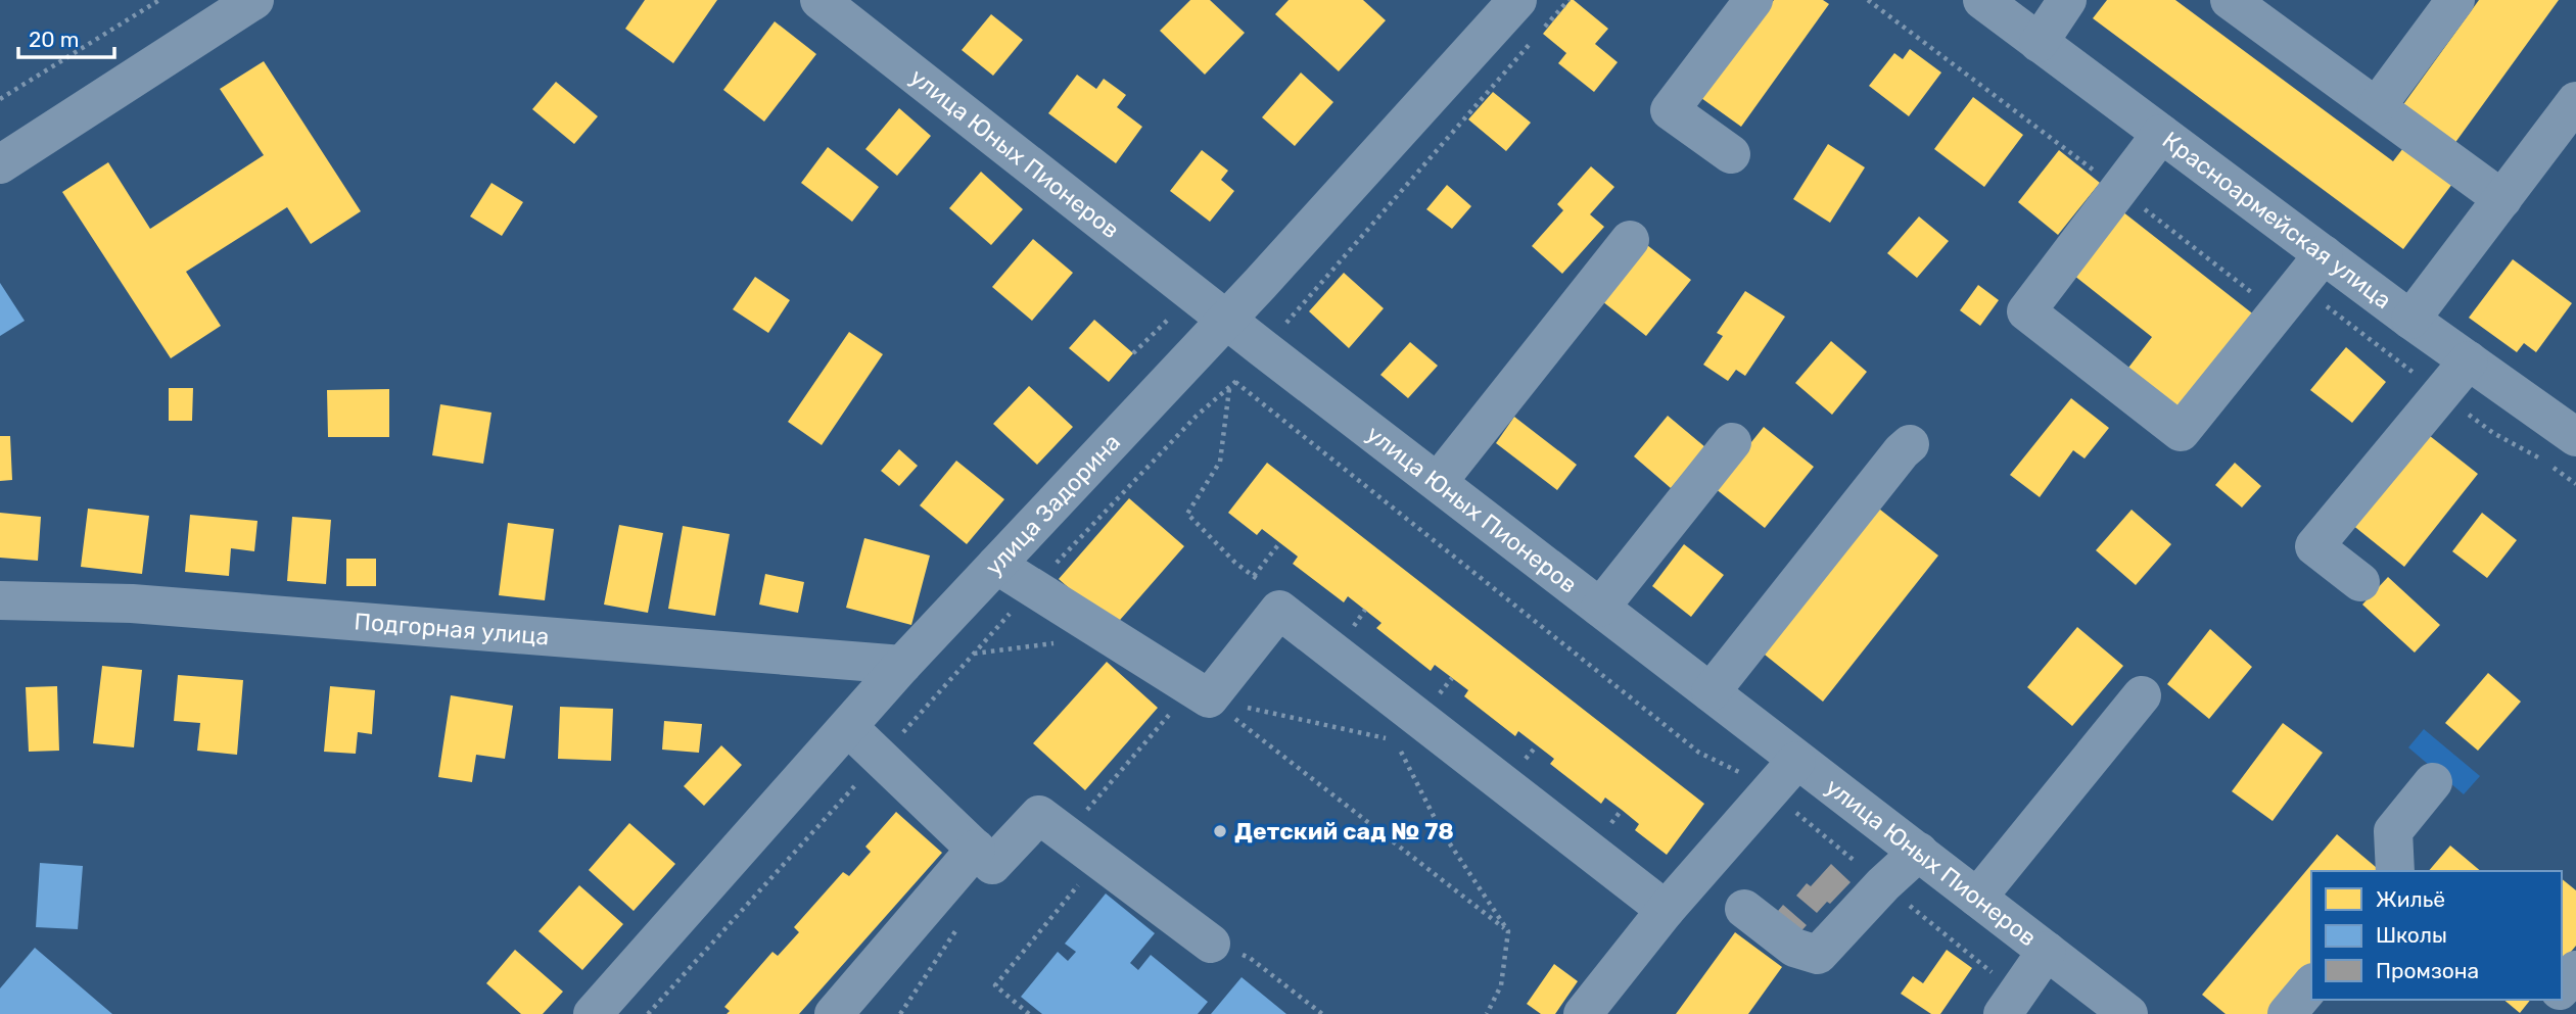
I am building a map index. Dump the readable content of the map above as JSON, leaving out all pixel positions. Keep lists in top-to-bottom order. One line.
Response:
{"streets":{"street":["улица Юных Пионеров","Красноармейская улица","улица Задорина","Подгорная улица"]},"crossings":[["улица Юных Пионеров","улица Задорина"],["улица Задорина","Подгорная улица"]],"places":["Детский сад № 78"],"legend":["Жильё","Школы","Промзона"],"scale_bar":"20 m"}
